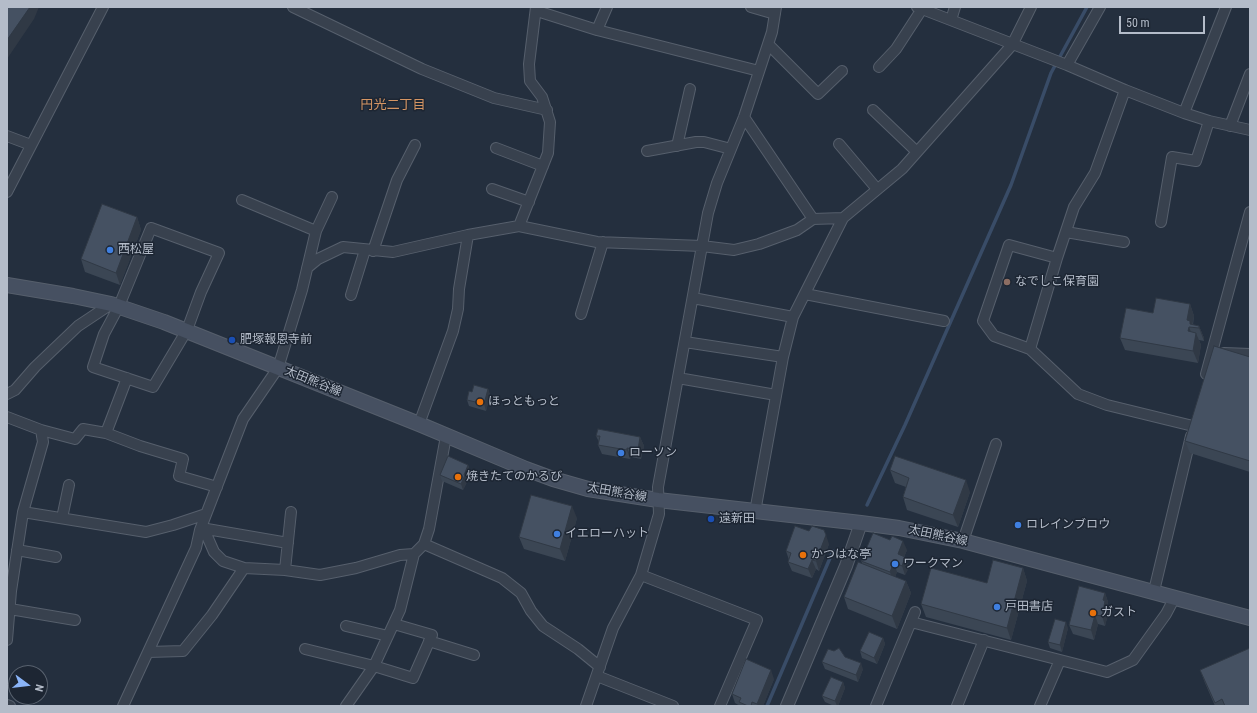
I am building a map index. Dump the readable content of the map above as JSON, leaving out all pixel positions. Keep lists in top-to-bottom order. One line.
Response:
{"streets":{"main road":["太田熊谷線"]},"districts":["円光二丁目"],"places":["西松屋","なでしこ保育園","肥塚報恩寺前","ほっともっと","ローソン","焼きたてのかるび","遠新田","ロレインブロウ","イエローハット","かつはな亭","ワークマン","戸田書店","ガスト"],"scale_bar":"50 m","north":"right"}
